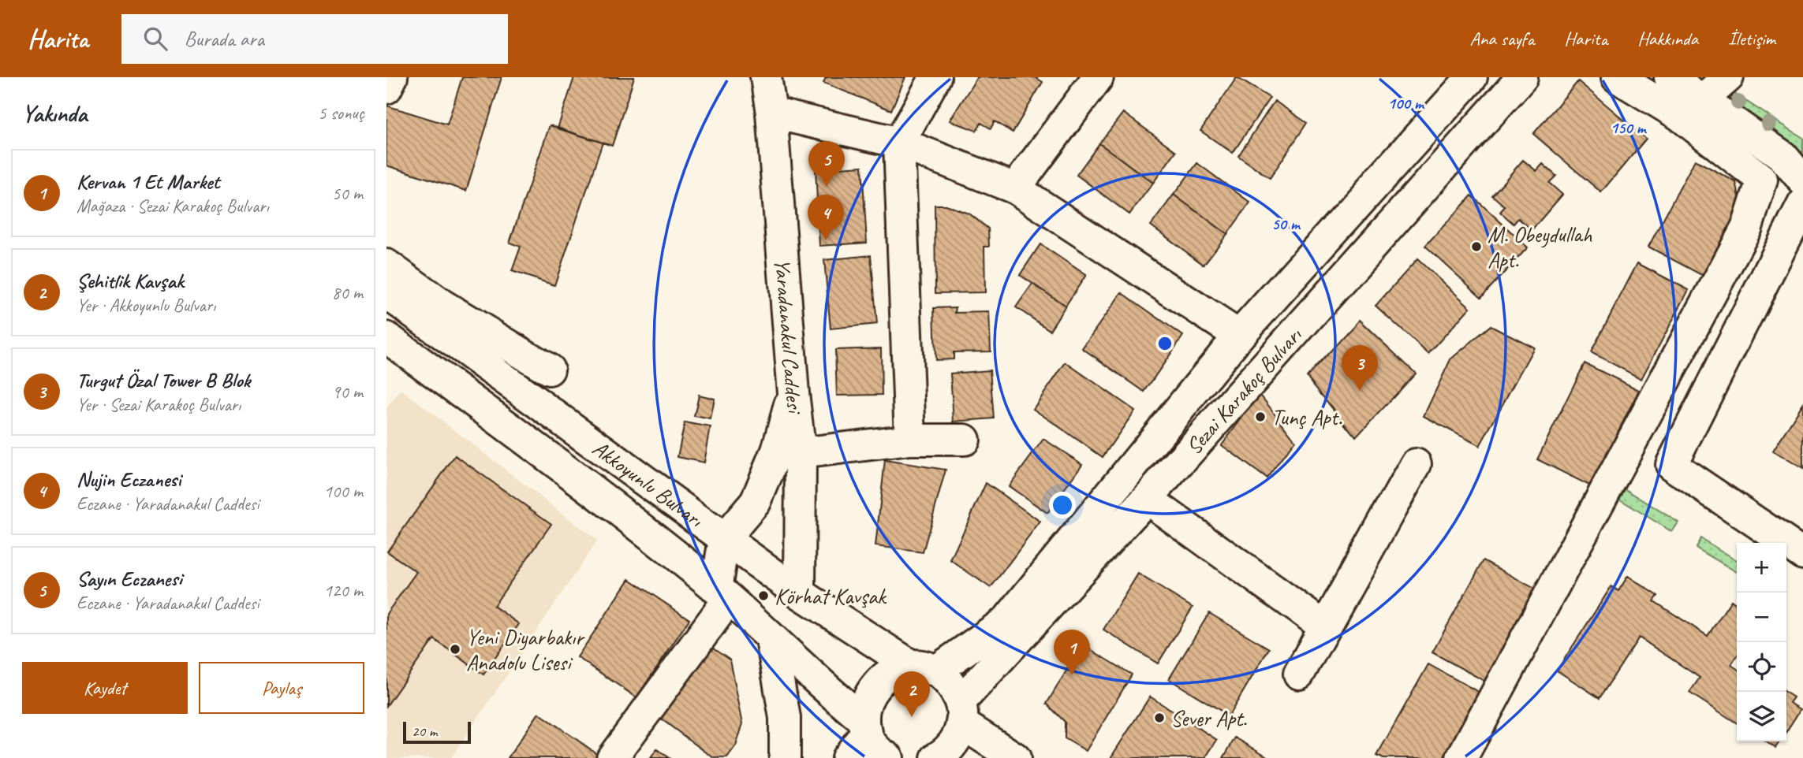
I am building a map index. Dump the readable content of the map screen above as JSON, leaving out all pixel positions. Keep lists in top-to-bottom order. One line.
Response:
{"streets":{"main road":["Yaradanakul Caddesi","Sezai Karakoç Bulvarı","Akkoyunlu Bulvarı"]},"crossings":[["Yaradanakul Caddesi","Akkoyunlu Bulvarı"],["Sezai Karakoç Bulvarı","Akkoyunlu Bulvarı"]],"places":["M. Obeydullah Apt.","Tunç Apt.","Körhat Kavşak","Yeni Diyarbakır Anadolu Lisesi","Sever Apt."],"scale_bar":"20 m","page":{"header":"Harita","search":"Burada ara","nav":["Ana sayfa","Harita","Hakkında","İletişim"],"heading":["Yakında","5 sonuç"],"pins":["5","4","3","1","2"],"list":[{"mark":"1","name":"Kervan 1 Et Market","note":"Mağaza · Sezai Karakoç Bulvarı","value":"50 m"},{"mark":"2","name":"Şehitlik Kavşak","note":"Yer · Akkoyunlu Bulvarı","value":"80 m"},{"mark":"3","name":"Turgut Özal Tower B Blok","note":"Yer · Sezai Karakoç Bulvarı","value":"90 m"},{"mark":"4","name":"Nujin Eczanesi","note":"Eczane · Yaradanakul Caddesi","value":"100 m"},{"mark":"5","name":"Sayın Eczanesi","note":"Eczane · Yaradanakul Caddesi","value":"120 m"}],"map_buttons":["+","−"],"buttons":["Kaydet","Paylaş"],"scale":"20 m"},"rings":["100 m","150 m","50 m"]}
